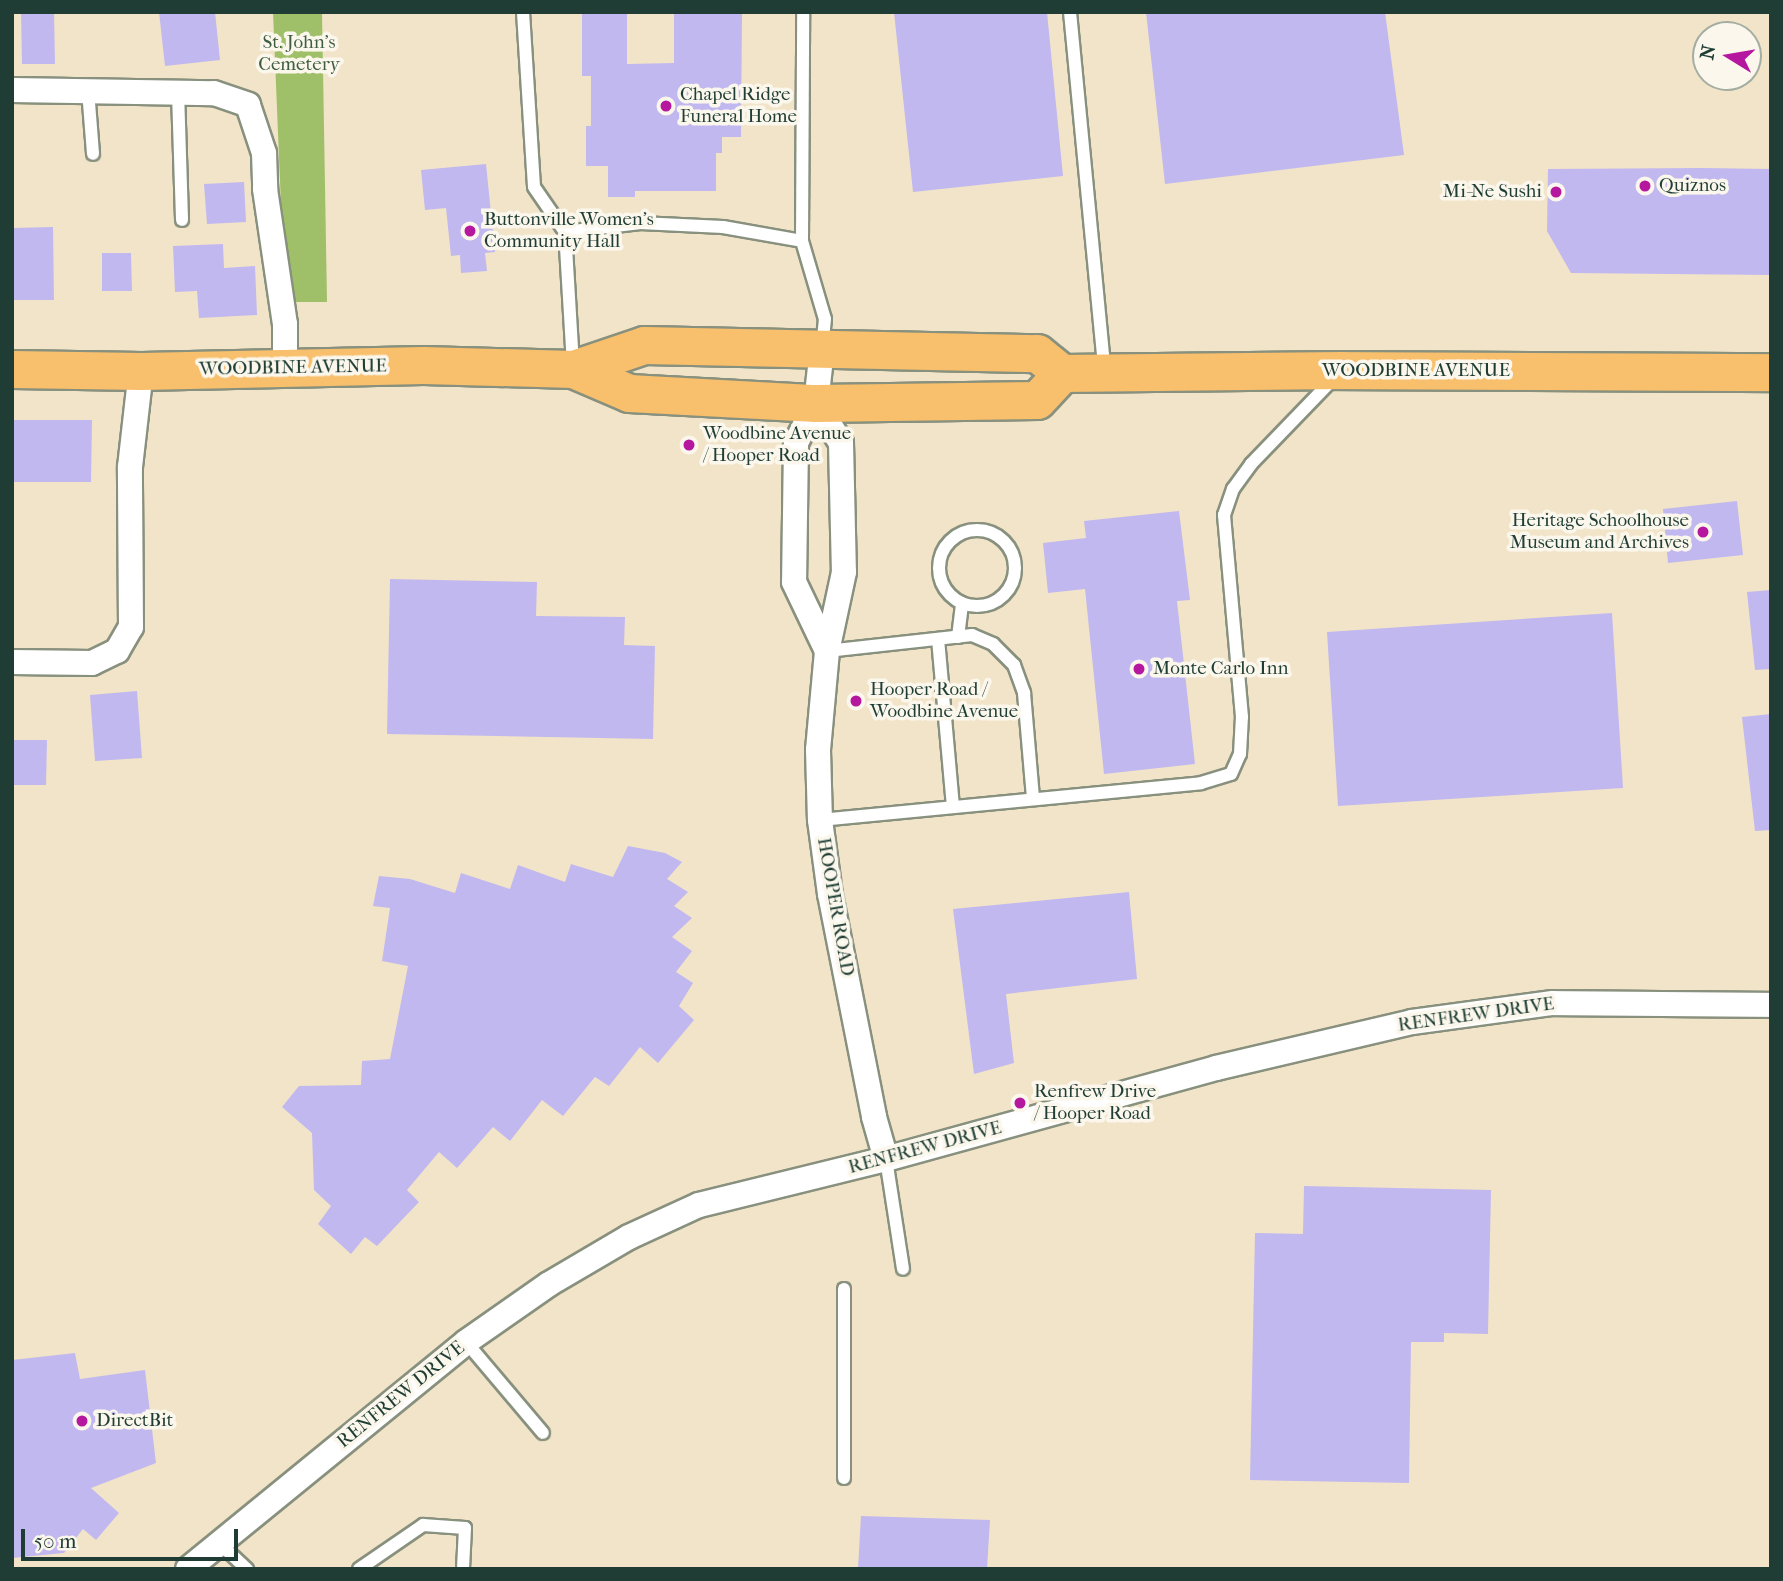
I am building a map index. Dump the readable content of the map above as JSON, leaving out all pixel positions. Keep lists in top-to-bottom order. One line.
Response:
{"streets":{"main road":["WOODBINE AVENUE"],"street":["HOOPER ROAD","RENFREW DRIVE"]},"crossings":[["WOODBINE AVENUE","HOOPER ROAD"],["HOOPER ROAD","RENFREW DRIVE"]],"parks":["St. John's Cemetery"],"places":["Chapel Ridge Funeral Home","Quiznos","Mi-Ne Sushi","Buttonville Women's Community Hall","Woodbine Avenue / Hooper Road","Heritage Schoolhouse Museum and Archives","Monte Carlo Inn","Hooper Road / Woodbine Avenue","Renfrew Drive / Hooper Road","DirectBit"],"scale_bar":"50 m","north":"left"}
